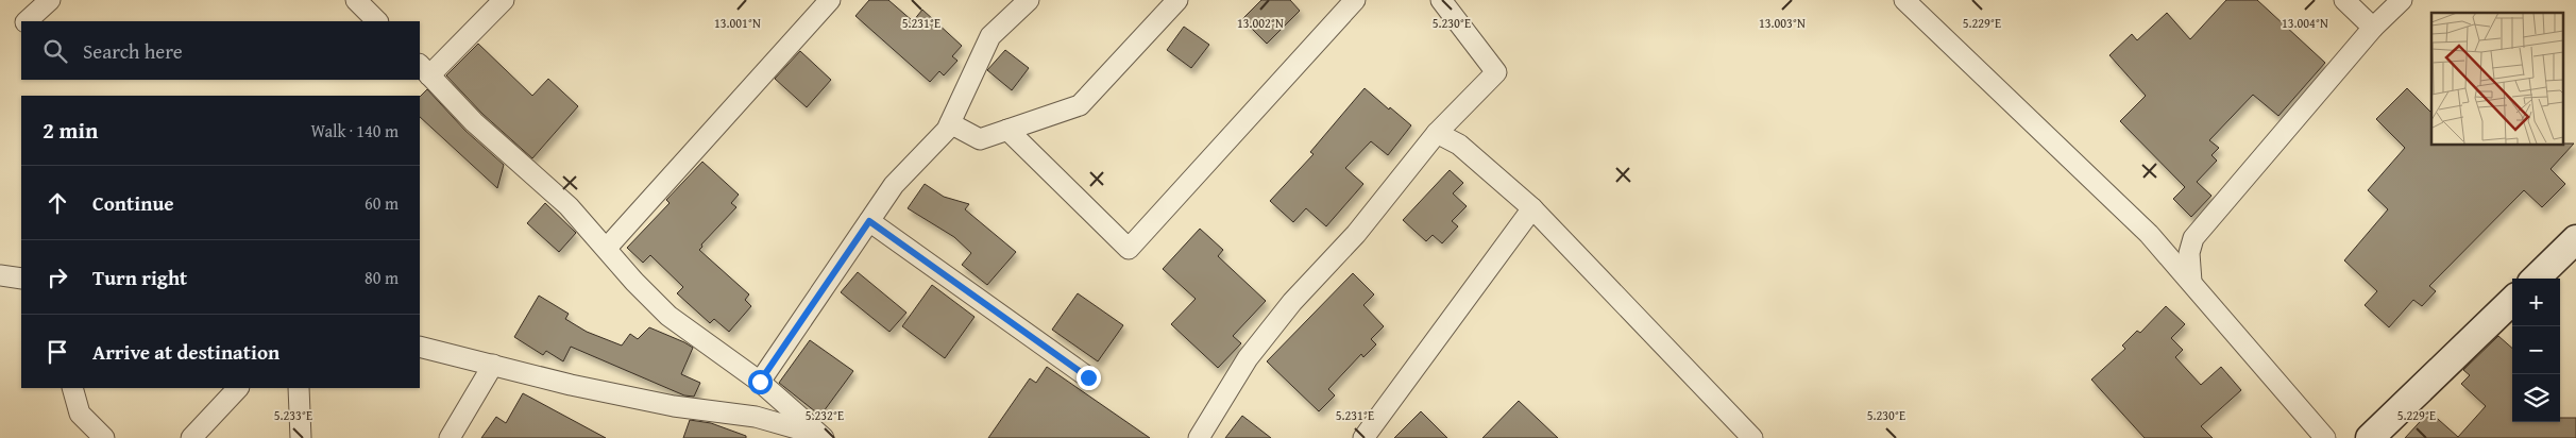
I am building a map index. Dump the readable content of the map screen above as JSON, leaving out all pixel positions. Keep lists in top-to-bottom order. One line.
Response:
{"page":{"search":"Search here","heading":["2 min","Walk · 140 m"],"list":[["Continue","60 m"],["Turn right","80 m"],"Arrive at destination"],"map_buttons":["+","−"]},"coordinates":["5.231°E","5.230°E","5.229°E","13.004°N","13.001°N","13.002°N","13.003°N","5.233°E","5.232°E"]}
